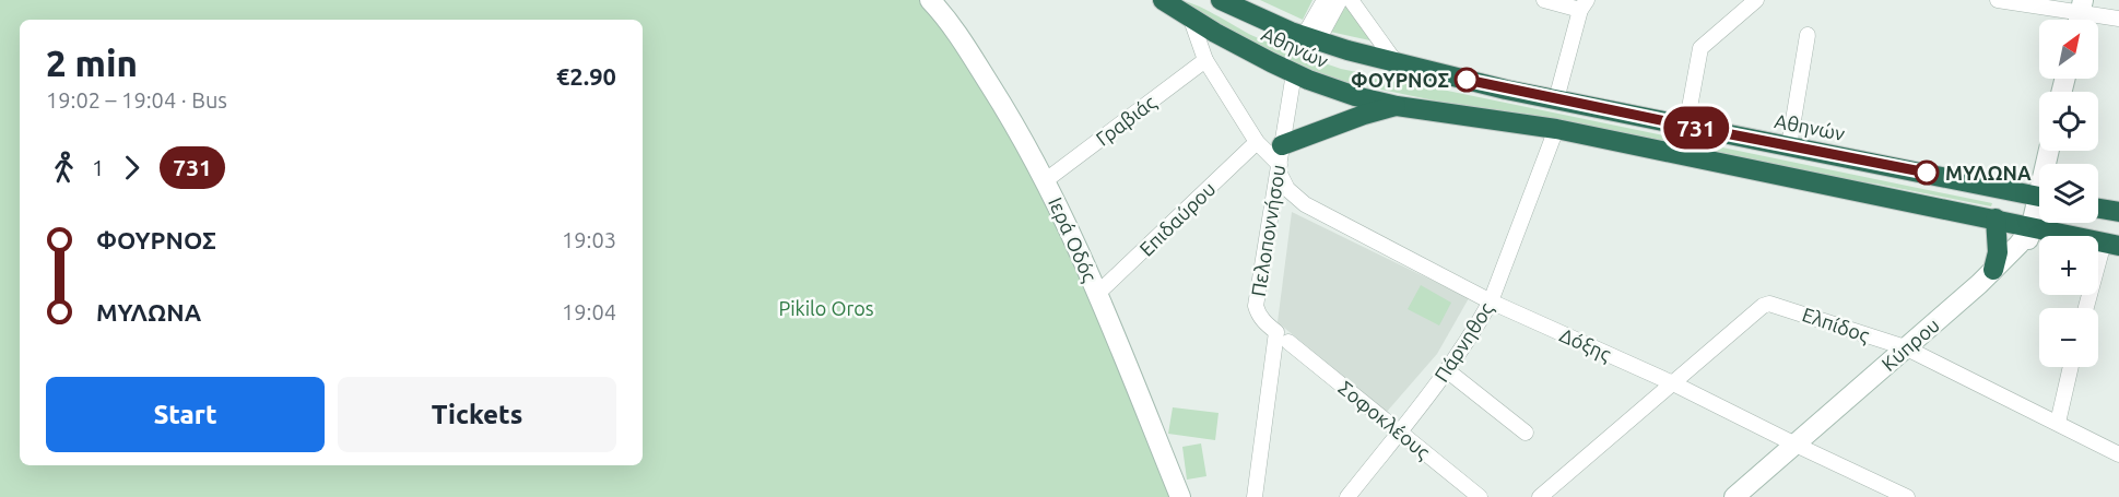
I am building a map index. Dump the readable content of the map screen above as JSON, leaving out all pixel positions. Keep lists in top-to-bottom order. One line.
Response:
{"streets":{"highway":["Αθηνών"],"main road":["Ιερά Οδός","Κύπρου"],"street":["Γραβιάς","Επιδαύρου","Πελοποννήσου","Ελπίδος","Πάρνηθος","Δόξης","Σοφοκλέους"]},"crossings":[["Αθηνών","Πελοποννήσου"],["Αθηνών","Πάρνηθος"],["Αθηνών","Κύπρου"],["Γραβιάς","Ιερά Οδός"],["Επιδαύρου","Ιερά Οδός"],["Πελοποννήσου","Δόξης"],["Ελπίδος","Δόξης"],["Ελπίδος","Κύπρου"],["Πάρνηθος","Δόξης"],["Πάρνηθος","Σοφοκλέους"],["Δόξης","Κύπρου"]],"parks":["Pikilo Oros"],"places":["ΦΟΥΡΝΟΣ","ΜΥΛΩΝΑ"],"lines":["bus line 731"],"north":"top right","page":{"on_map":"731","map_buttons":["+","−"],"heading":["2 min","19:02 – 19:04 · Bus","€2.90"],"legs":["1","731"],"list":[{"name":"ΦΟΥΡΝΟΣ","value":"19:03"},{"name":"ΜΥΛΩΝΑ","value":"19:04"}],"buttons":["Start","Tickets"]}}
